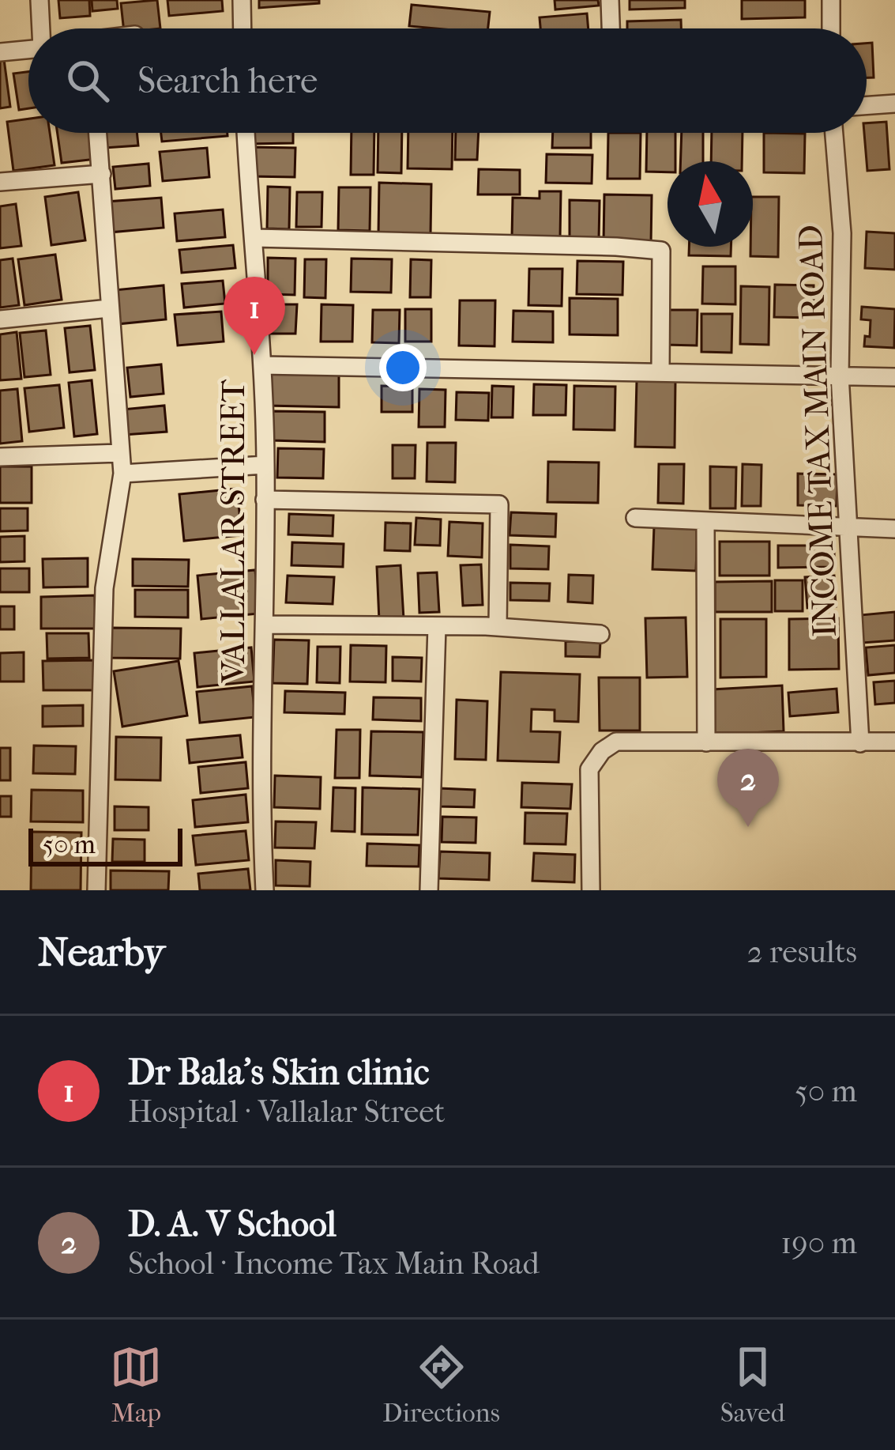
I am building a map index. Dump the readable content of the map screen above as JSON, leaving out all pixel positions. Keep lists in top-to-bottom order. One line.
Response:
{"streets":{"street":["INCOME TAX MAIN ROAD","VALLALAR STREET"]},"scale_bar":"50 m","north":"top","page":{"search":"Search here","pins":["1","2"],"scale":"50 m","heading":["Nearby","2 results"],"list":[{"mark":"1","name":"Dr Bala's Skin clinic","note":"Hospital · Vallalar Street","value":"50 m"},{"mark":"2","name":"D. A. V School","note":"School · Income Tax Main Road","value":"190 m"}],"nav":["Map","Directions","Saved"]}}
